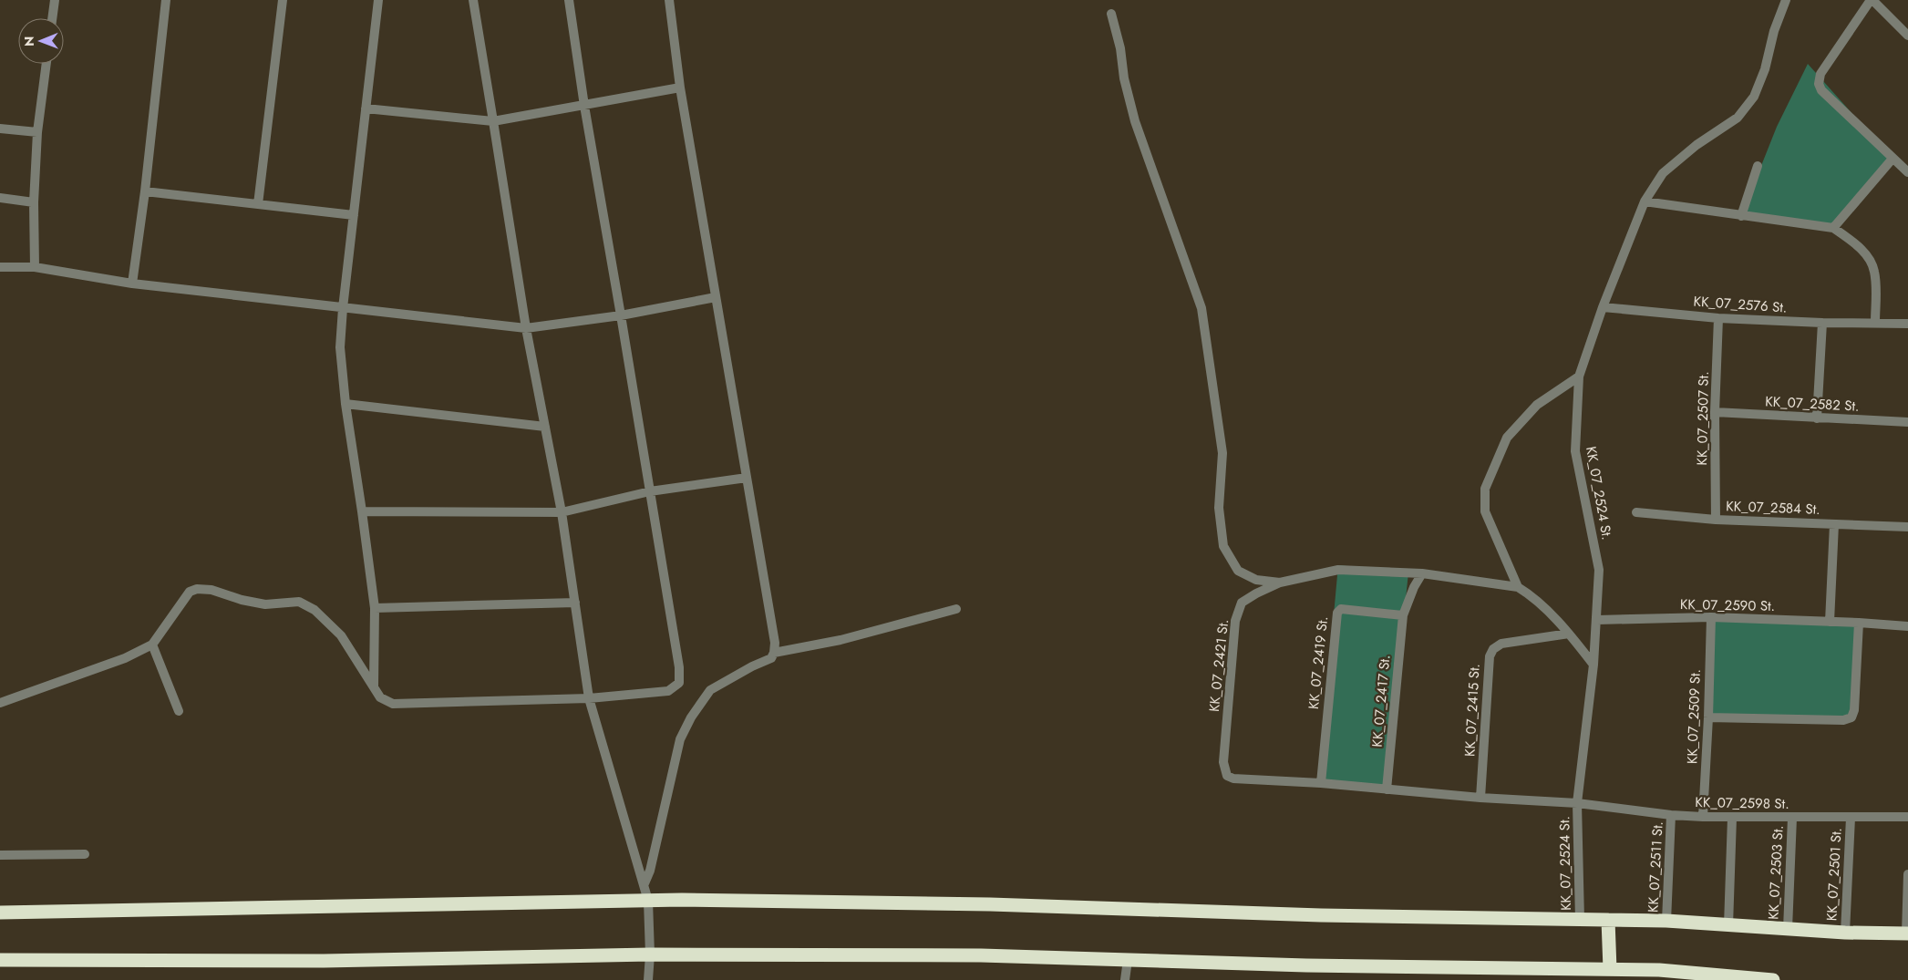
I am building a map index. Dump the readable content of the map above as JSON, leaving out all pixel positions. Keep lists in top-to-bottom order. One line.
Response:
{"streets":{"street":["KK_07_2576 St.","KK_07_2582 St.","KK_07_2507 St.","KK_07_2524 St.","KK_07_2584 St.","KK_07_2590 St.","KK_07_2419 St.","KK_07_2421 St.","KK_07_2417 St.","KK_07_2415 St.","KK_07_2509 St.","KK_07_2598 St.","KK_07_2511 St.","KK_07_2503 St.","KK_07_2501 St."]},"crossings":[["KK_07_2576 St.","KK_07_2507 St."],["KK_07_2576 St.","KK_07_2524 St."],["KK_07_2582 St.","KK_07_2507 St."],["KK_07_2507 St.","KK_07_2584 St."],["KK_07_2524 St.","KK_07_2590 St."],["KK_07_2524 St.","KK_07_2598 St."],["KK_07_2590 St.","KK_07_2509 St."],["KK_07_2419 St.","KK_07_2417 St."],["KK_07_2419 St.","KK_07_2598 St."],["KK_07_2421 St.","KK_07_2598 St."],["KK_07_2417 St.","KK_07_2598 St."],["KK_07_2415 St.","KK_07_2598 St."],["KK_07_2509 St.","KK_07_2598 St."],["KK_07_2598 St.","KK_07_2511 St."],["KK_07_2598 St.","KK_07_2503 St."],["KK_07_2598 St.","KK_07_2501 St."]],"north":"left"}
